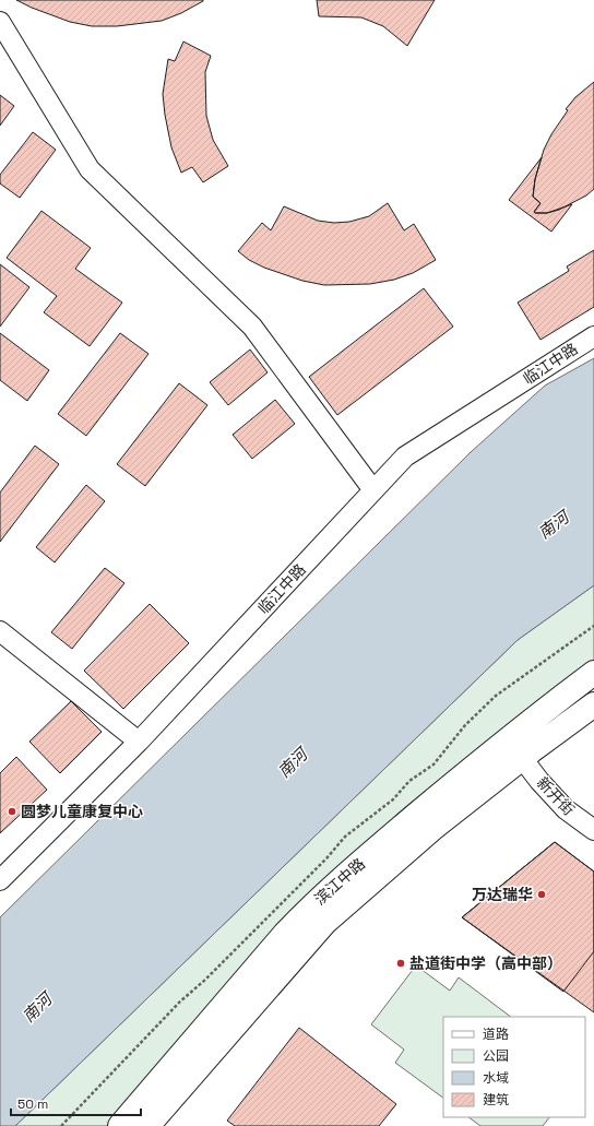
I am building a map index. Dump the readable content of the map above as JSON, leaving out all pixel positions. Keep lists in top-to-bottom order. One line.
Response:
{"streets":{"main road":["滨江中路"],"street":["临江中路","新开街"]},"crossings":[["新开街","滨江中路"]],"water":["南河"],"places":["圆梦儿童康复中心","万达瑞华","盐道街中学（高中部）"],"legend":["道路","公园","水域","建筑"],"scale_bar":"50 m"}
